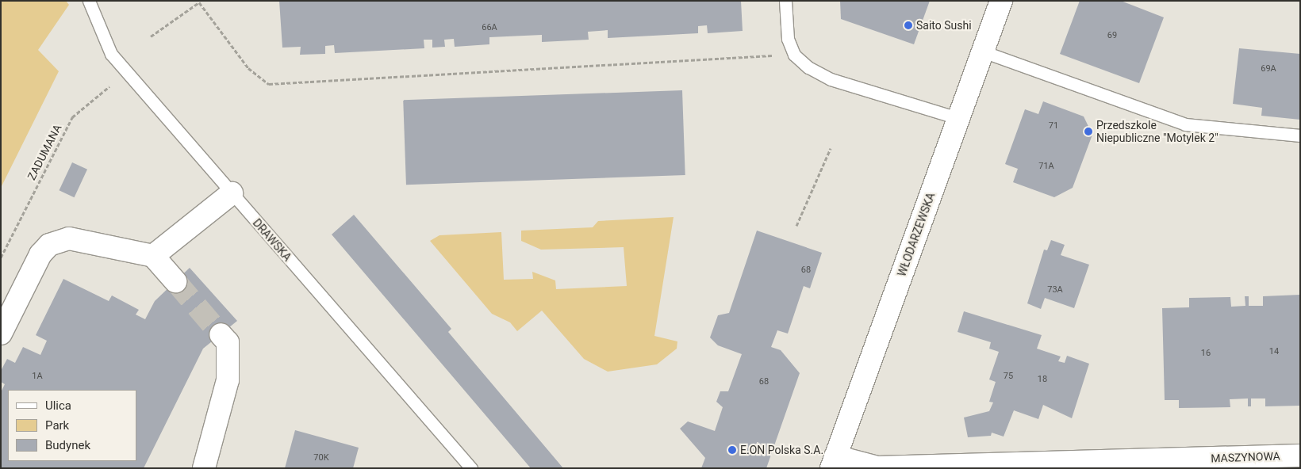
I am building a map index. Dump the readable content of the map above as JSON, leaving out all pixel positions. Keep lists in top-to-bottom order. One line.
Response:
{"streets":{"street":["WŁODARZEWSKA","MASZYNOWA"],"lane":["DRAWSKA"],"path":["ZADUMANA"]},"crossings":[["ZADUMANA","DRAWSKA"],["WŁODARZEWSKA","MASZYNOWA"]],"places":["Saito Sushi","Przedszkole Niepubliczne \"Motylek 2\"","E.ON Polska S.A."],"house_numbers":["66A","69","69A","71","71A","68","73A","14","16","1A","75","18","68","70K"],"legend":["Ulica","Park","Budynek"]}
